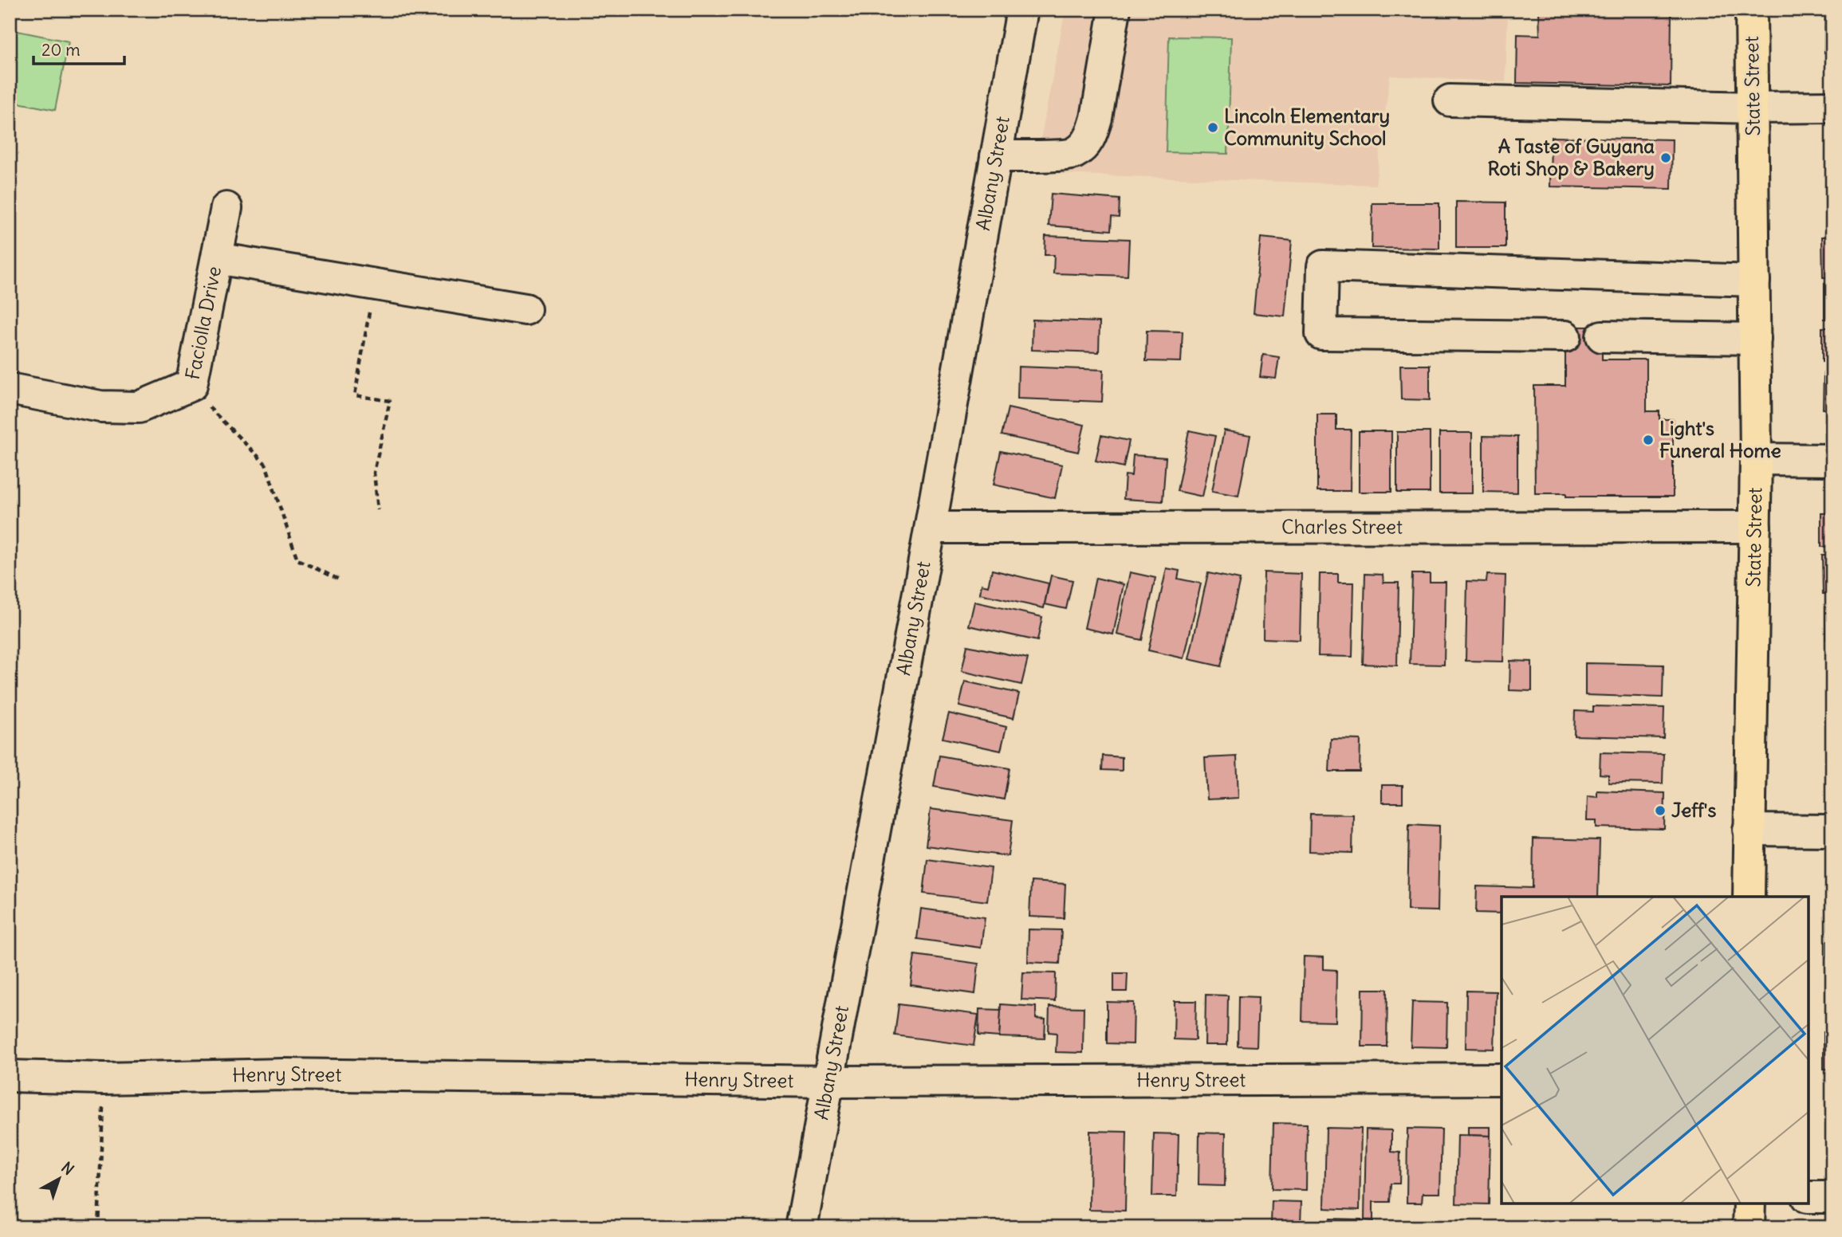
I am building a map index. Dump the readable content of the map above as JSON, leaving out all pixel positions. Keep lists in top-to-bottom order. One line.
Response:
{"streets":{"main road":["State Street"],"street":["Albany Street","Faciolla Drive","Charles Street","Henry Street"]},"crossings":[["State Street","Charles Street"],["Albany Street","Charles Street"],["Albany Street","Henry Street"]],"places":["Lincoln Elementary Community School","A Taste of Guyana Roti Shop & Bakery","Light's Funeral Home","Jeff's"],"scale_bar":"20 m","north":"top right"}
